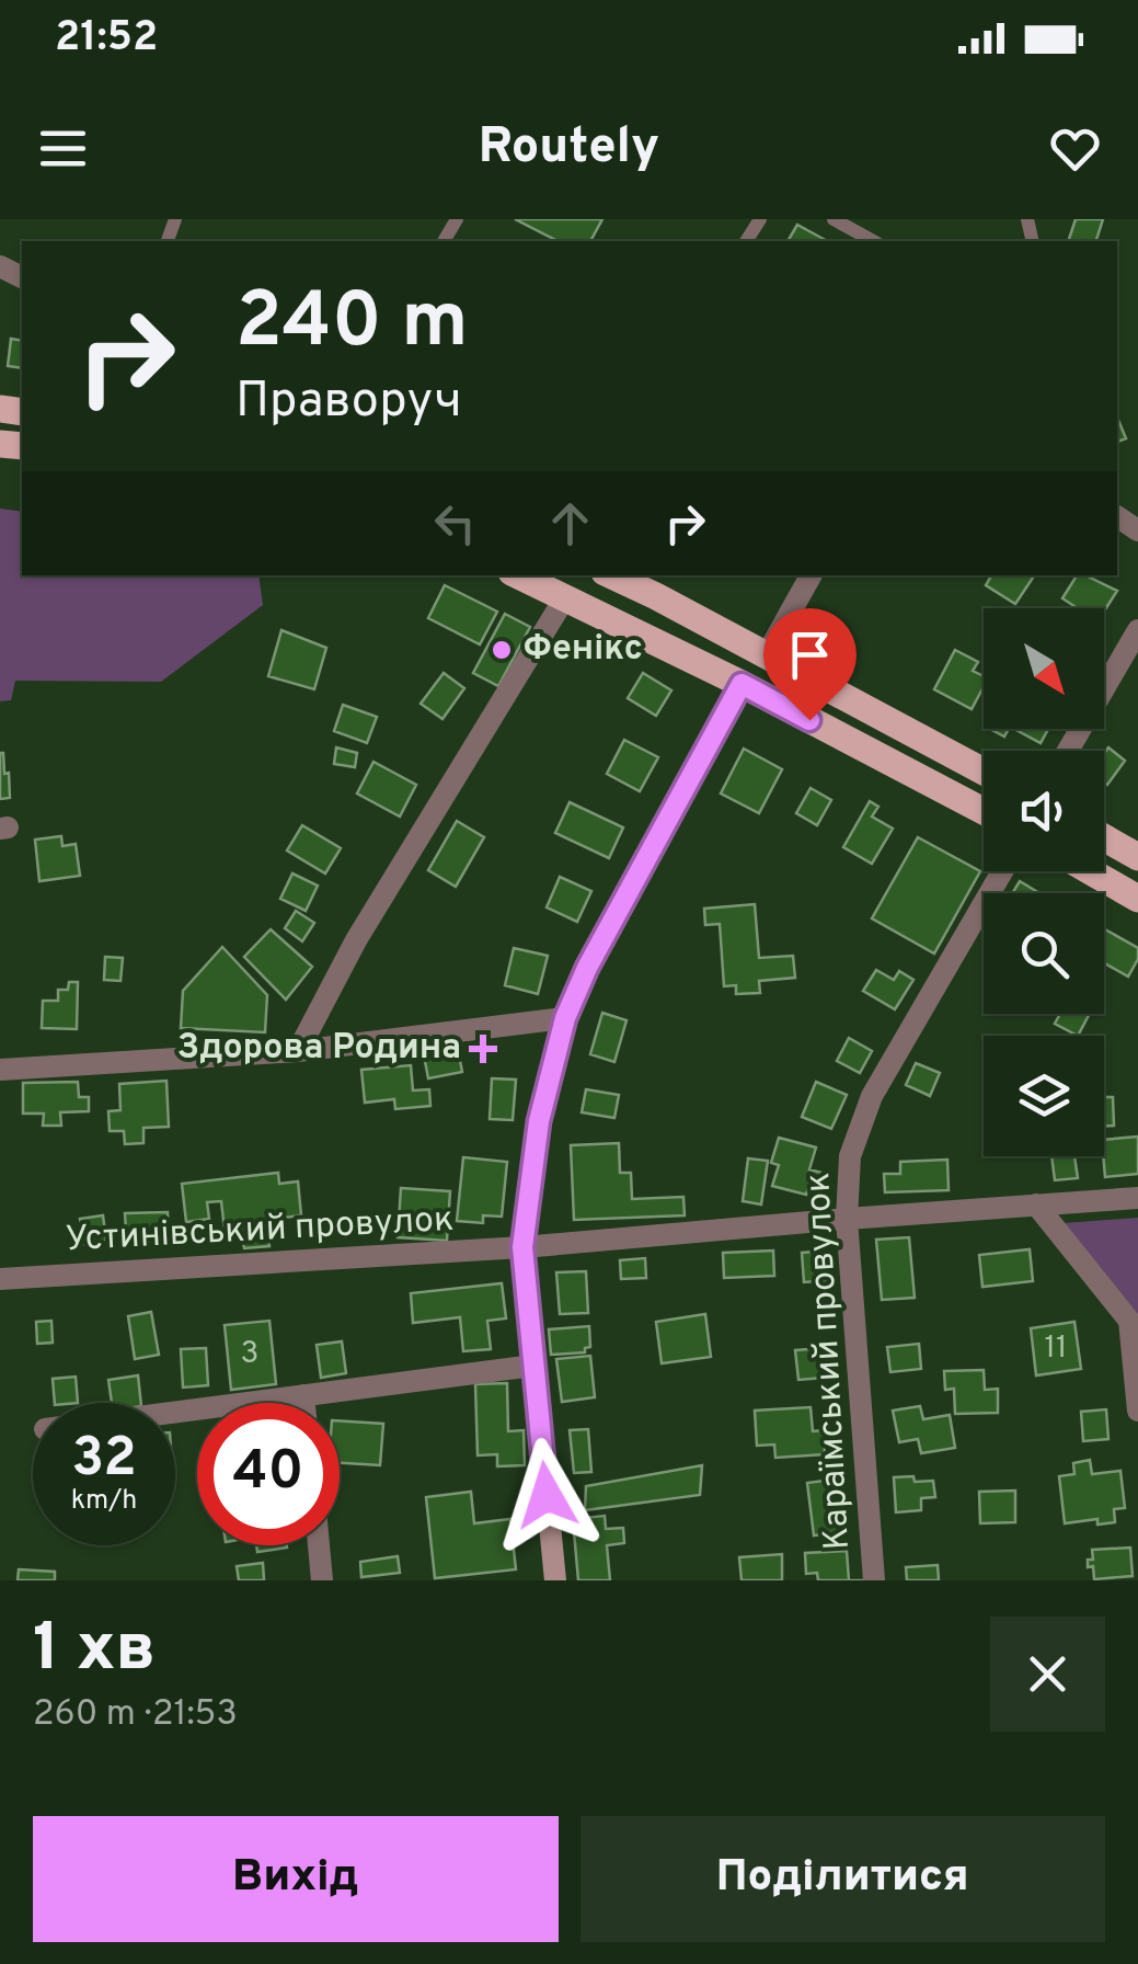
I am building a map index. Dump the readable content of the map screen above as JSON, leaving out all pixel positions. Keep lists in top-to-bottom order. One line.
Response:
{"streets":{"street":["Устинівський провулок","Караїмський провулок"]},"crossings":[["Устинівський провулок","Караїмський провулок"]],"places":{"other":["Фенікс"],"health":["Здорова Родина"]},"house_numbers":["11","3"],"north":"bottom right","page":{"status":"21:52","header":"Routely","turn":["240 m","Праворуч"],"speed":"32 km/h","limit":"40","heading":["1 хв","260 m · 21:53"],"buttons":["Вихід","Поділитися"]}}
